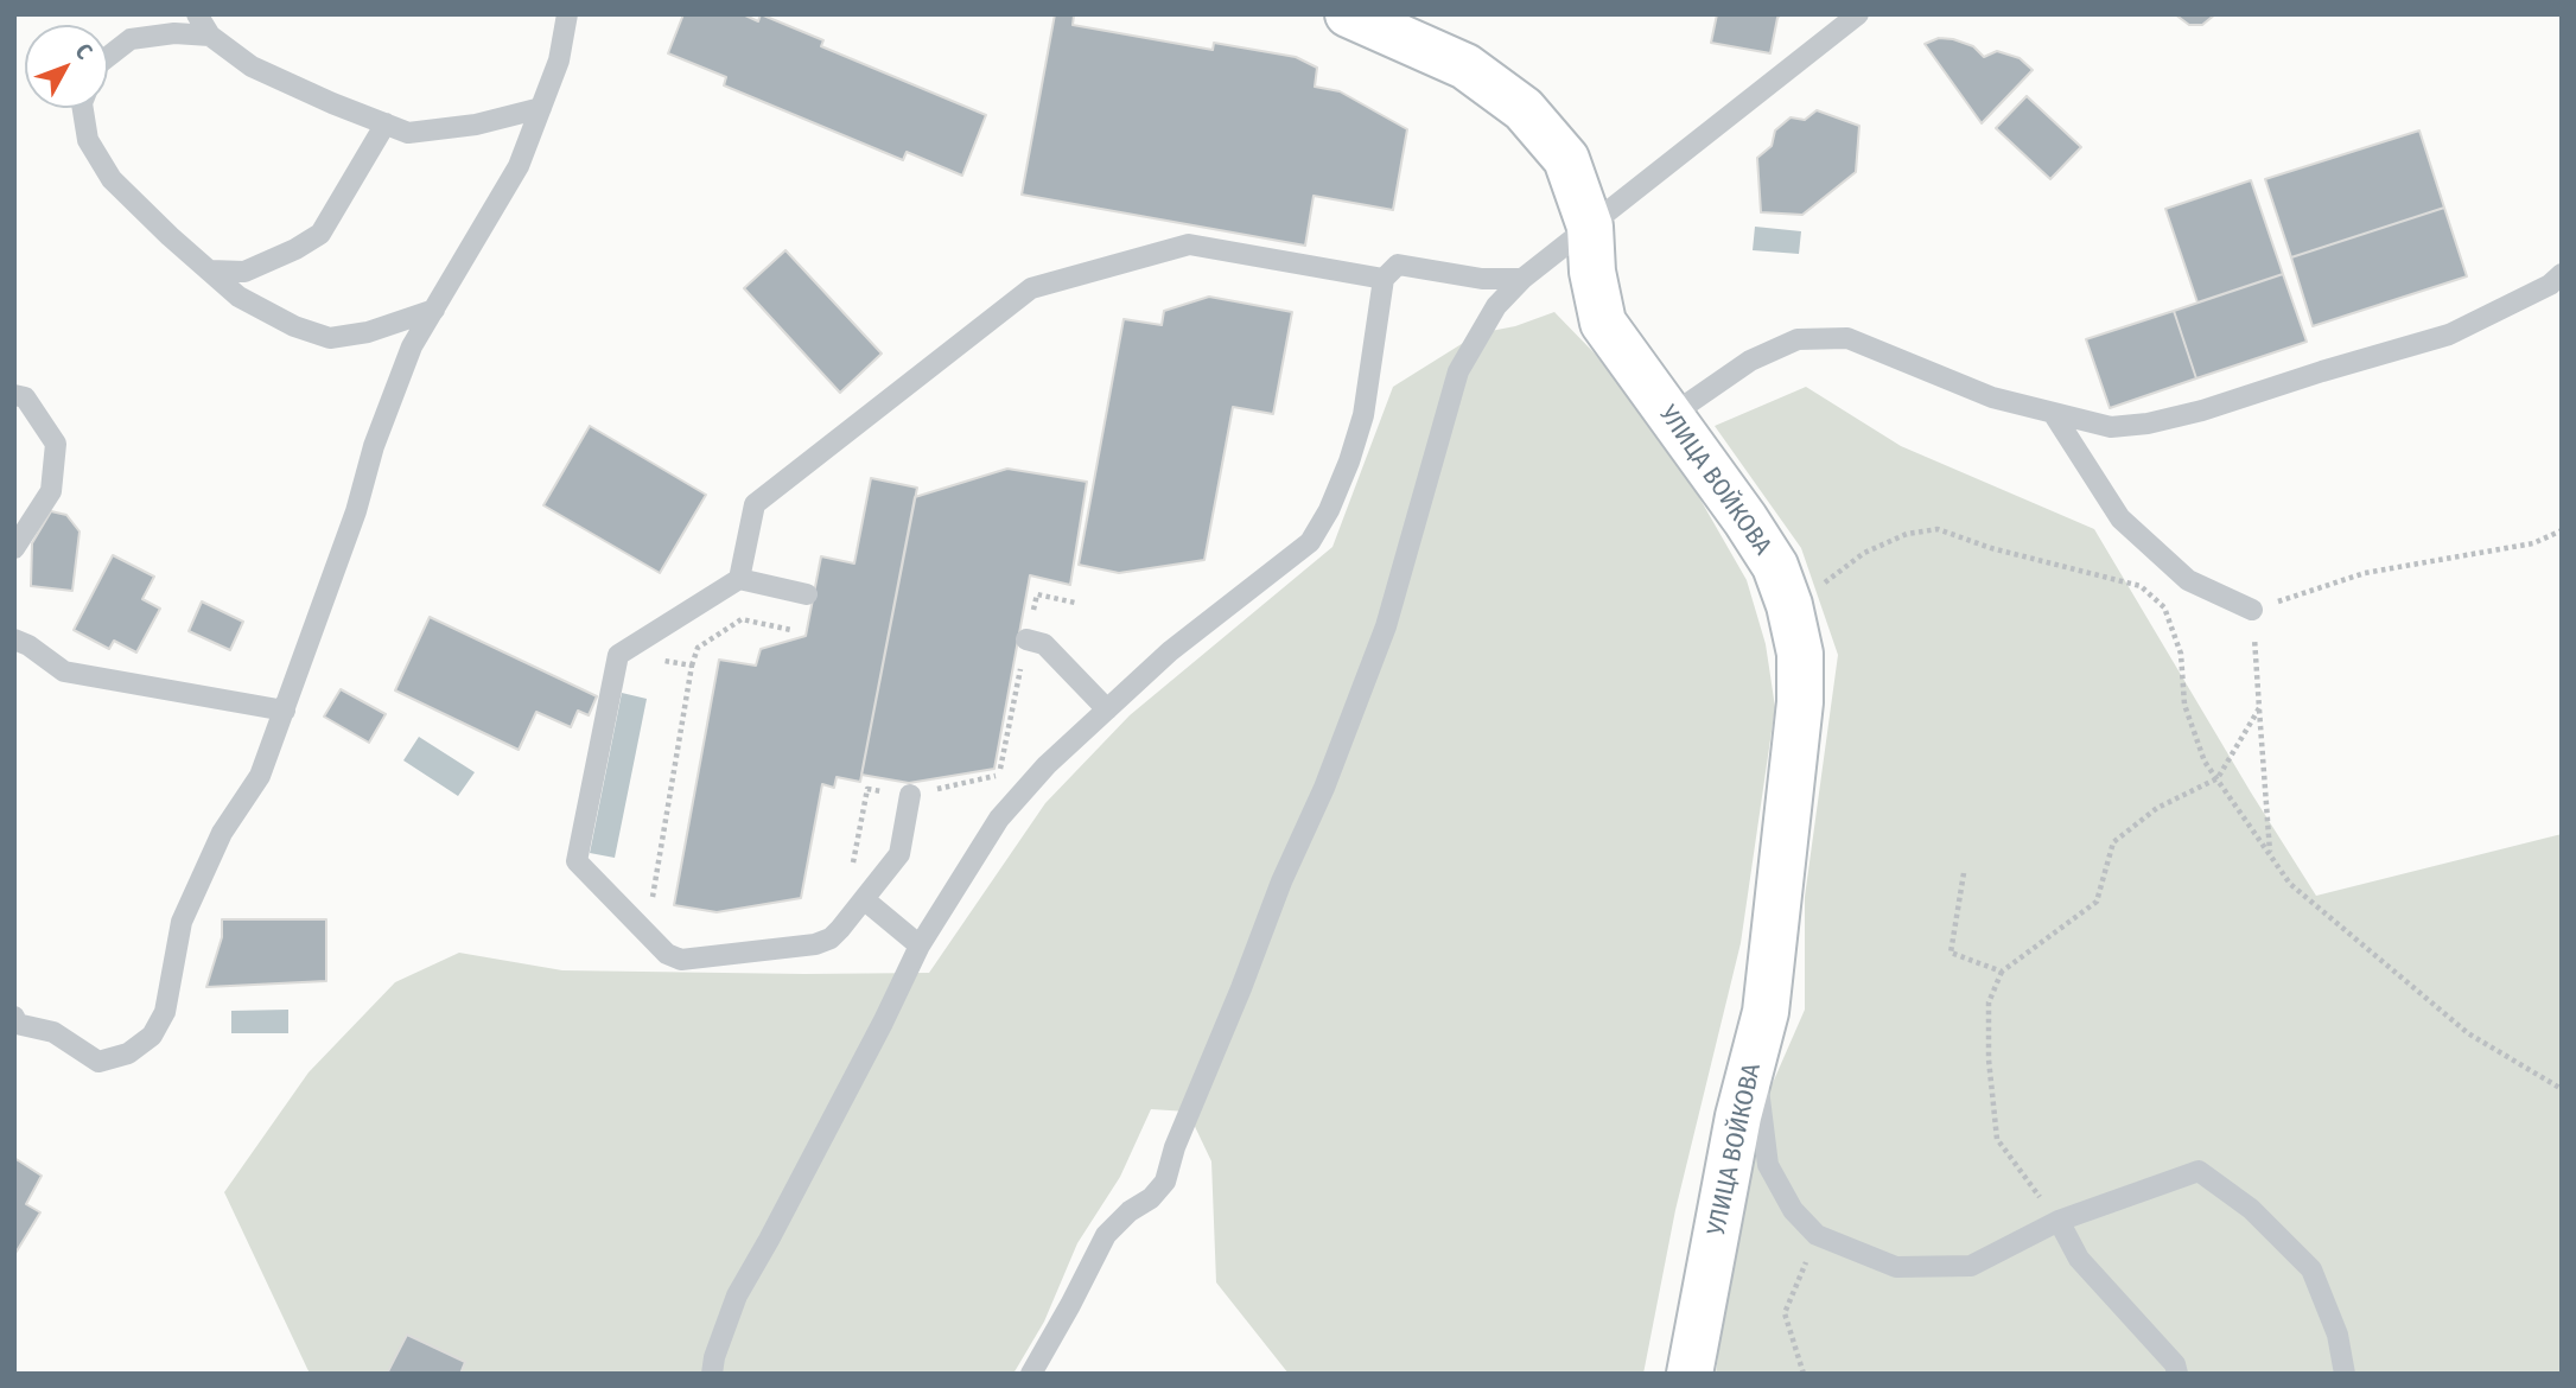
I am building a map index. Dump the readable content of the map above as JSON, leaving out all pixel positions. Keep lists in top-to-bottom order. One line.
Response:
{"streets":{"street":["УЛИЦА ВОЙКОВА"]},"north":"top right"}
